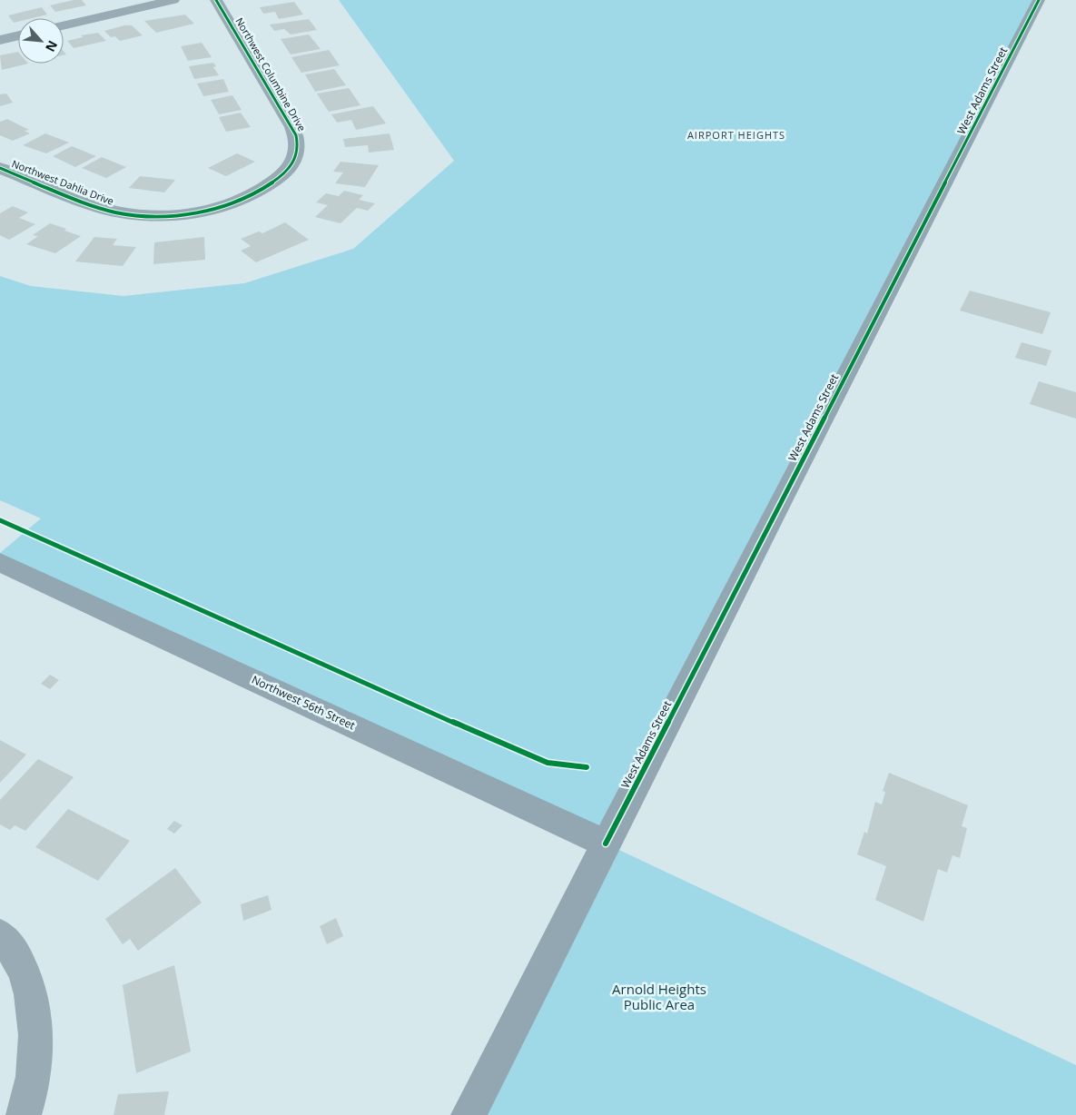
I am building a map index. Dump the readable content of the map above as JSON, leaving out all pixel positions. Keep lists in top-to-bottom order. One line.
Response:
{"streets":{"street":["Northwest Columbine Drive","West Adams Street","Northwest Dahlia Drive","Northwest 56th Street"]},"crossings":[["Northwest Columbine Drive","Northwest Dahlia Drive"],["West Adams Street","Northwest 56th Street"]],"districts":["AIRPORT HEIGHTS"],"parks":["Arnold Heights Public Area"],"north":"bottom right"}
